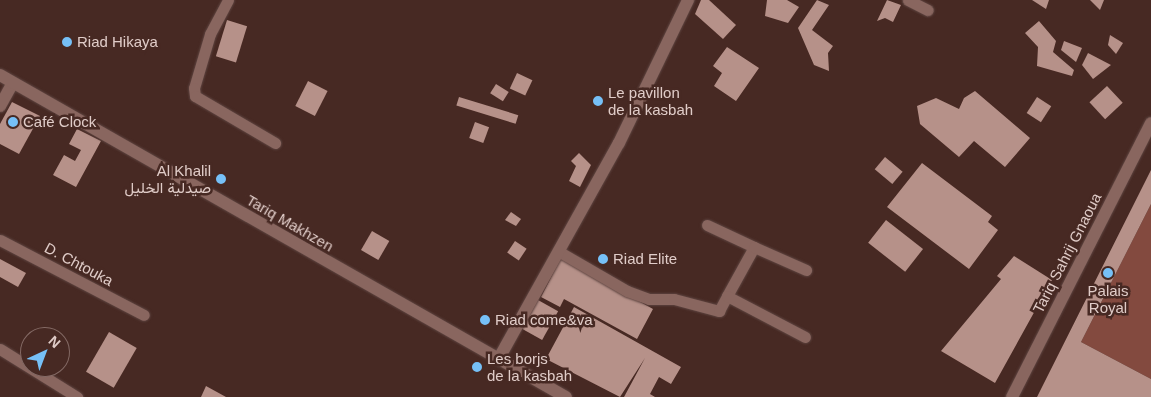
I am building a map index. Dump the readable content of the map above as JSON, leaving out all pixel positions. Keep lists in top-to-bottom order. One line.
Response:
{"streets":{"street":["Tariq Makhzen","Tariq Sahrij Gnaoua"],"lane":["D. Chtouka"]},"places":["Riad Hikaya","Le pavillon de la kasbah","Café Clock","Al Khalil صيدلية الخليل","Riad Elite","Palais Royal","Riad come&va","Les borjs de la kasbah"],"north":"top right"}
